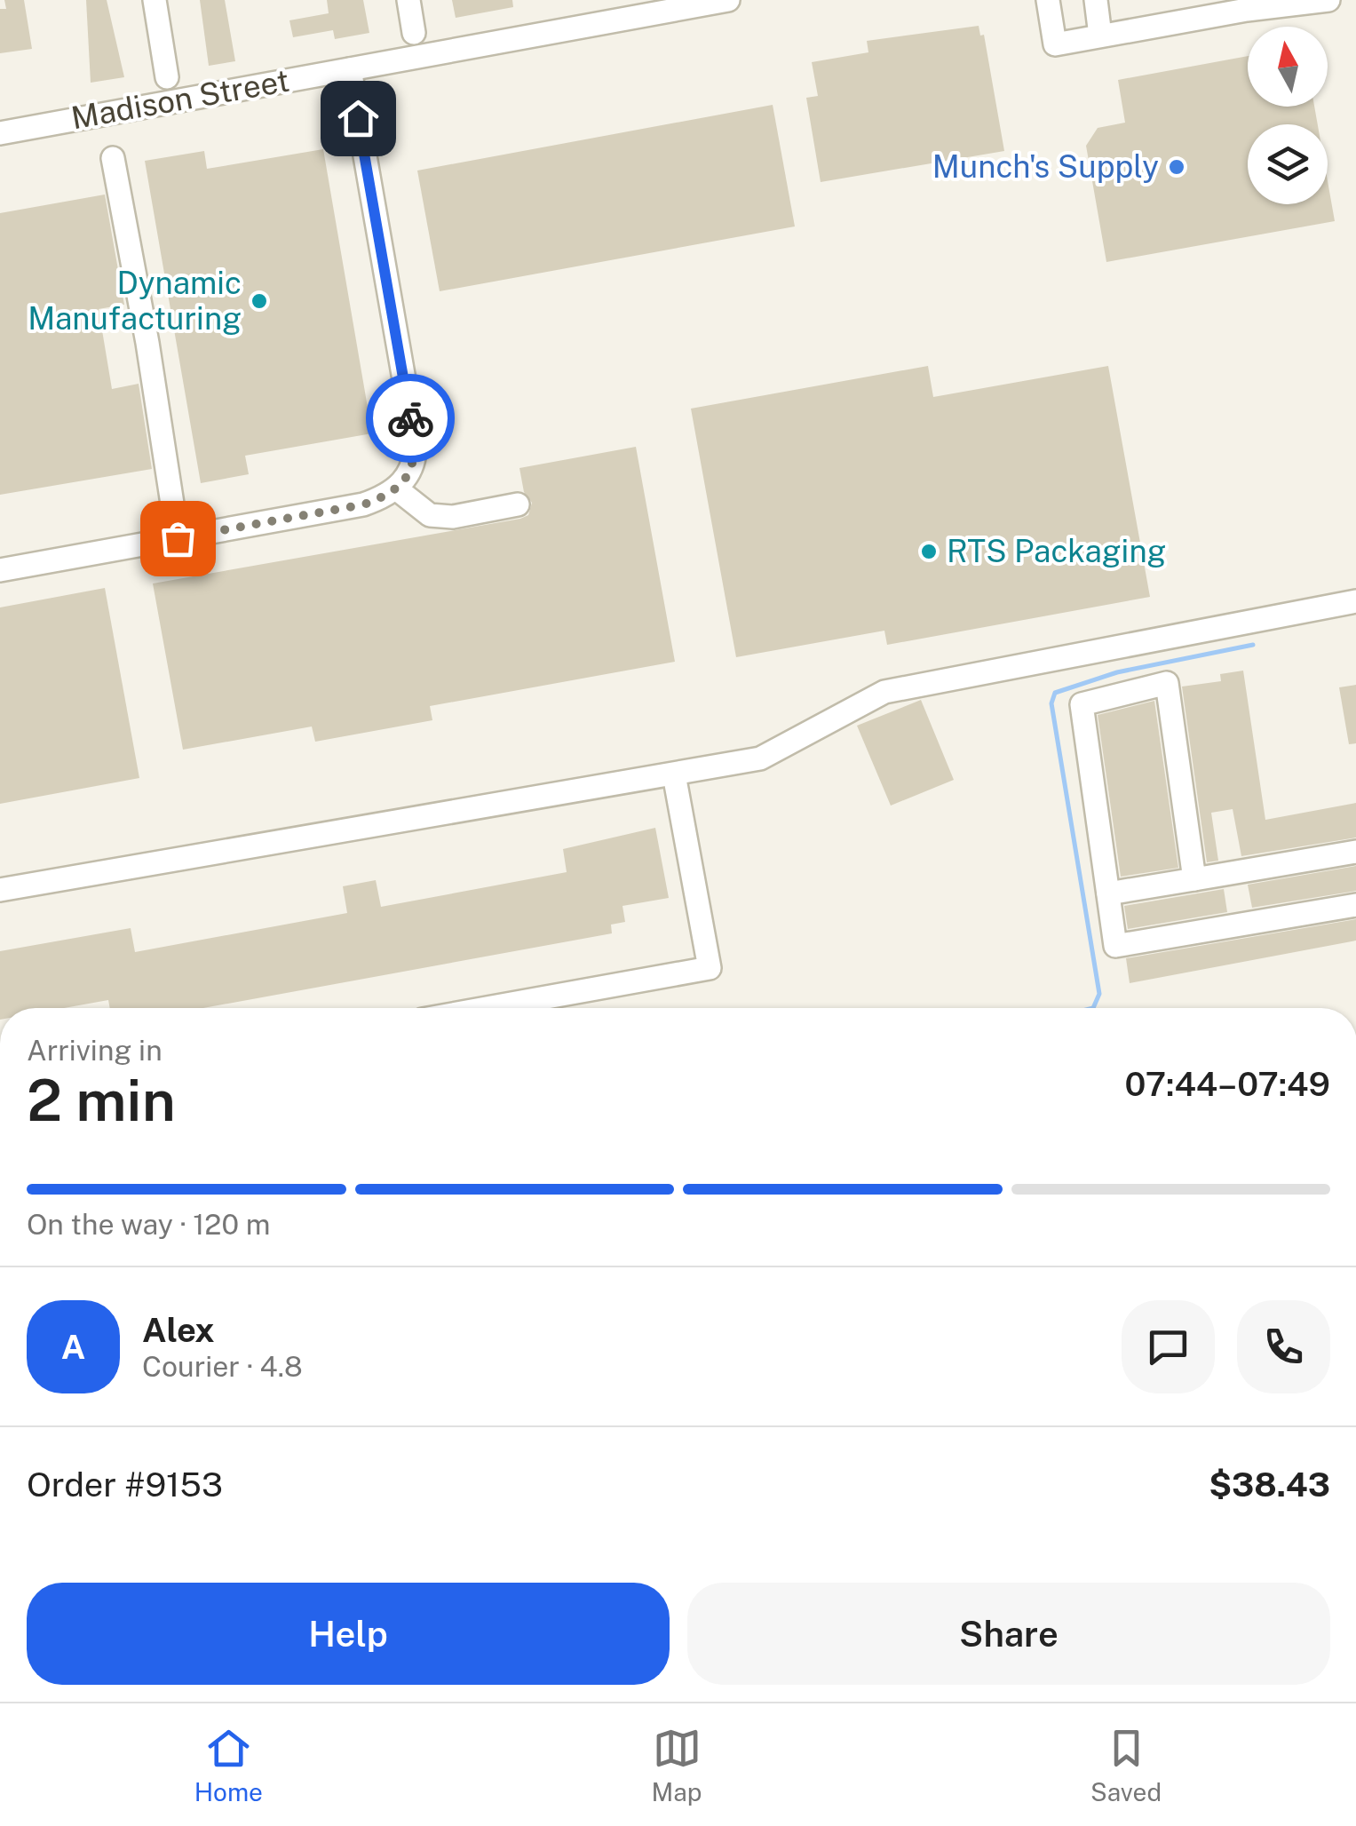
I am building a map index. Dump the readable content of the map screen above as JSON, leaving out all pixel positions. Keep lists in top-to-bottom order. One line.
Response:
{"streets":{"street":["Madison Street"]},"places":["Munch's Supply","Dynamic Manufacturing","RTS Packaging"],"north":"top","page":{"heading":["2 min","Arriving in","07:44–07:49"],"panel":["Alex","Courier · 4.8","Order #9153","$38.43"],"bar":"On the way · 120 m","round":"A","buttons":["Help","Share"],"tabs":["Home","Map","Saved"]}}
